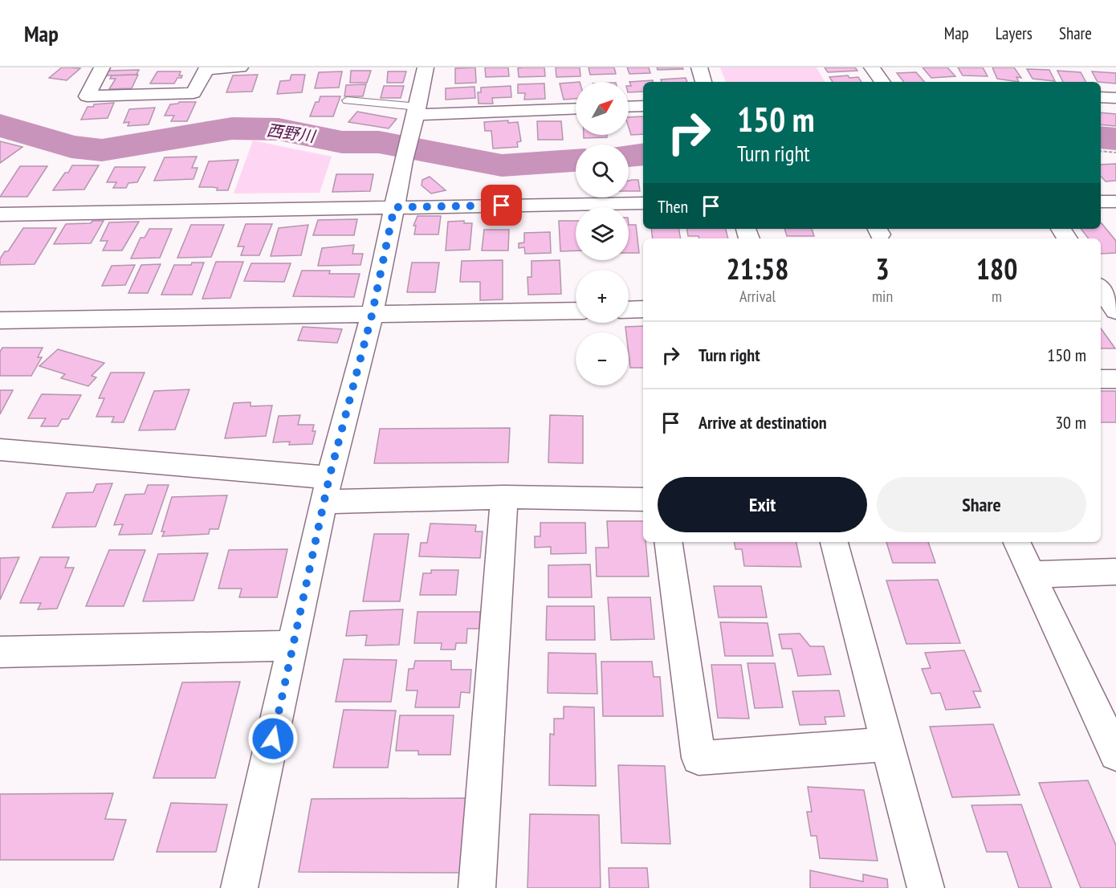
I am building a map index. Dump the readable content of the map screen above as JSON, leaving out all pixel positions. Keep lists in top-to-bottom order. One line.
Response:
{"water":["西野川"],"north":"top right","page":{"header":"Map","nav":["Map","Layers","Share"],"map_buttons":["+","−"],"turn":["150 m","Turn right"],"then":"Then","eta":["21:58","Arrival","3","min","180","m"],"list":[{"name":"Turn right","value":"150 m"},{"name":"Arrive at destination","value":"30 m"}],"buttons":["Exit","Share"]}}
